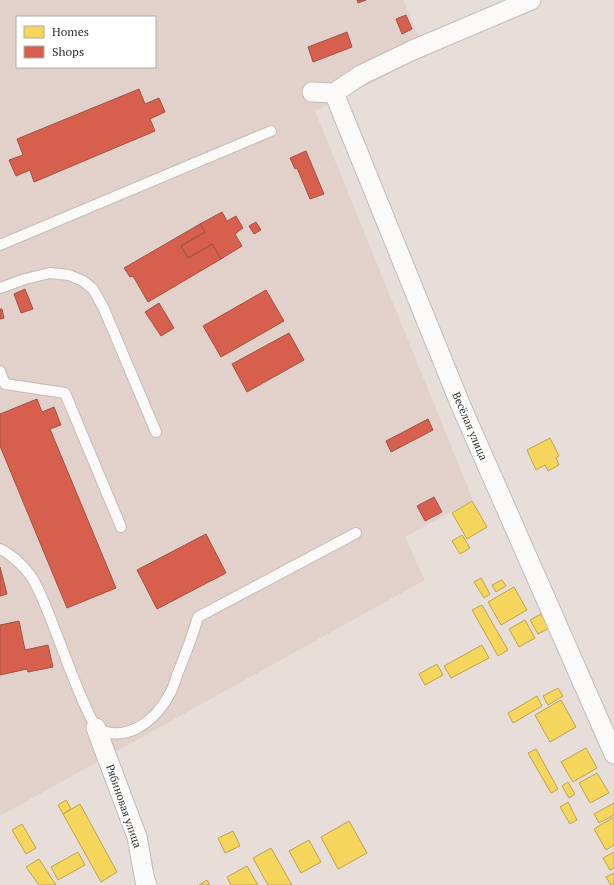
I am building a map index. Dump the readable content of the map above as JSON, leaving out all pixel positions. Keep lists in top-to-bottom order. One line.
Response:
{"streets":{"street":["Весёлая улица","Рябиновая улица"]},"legend":["Homes","Shops"]}
